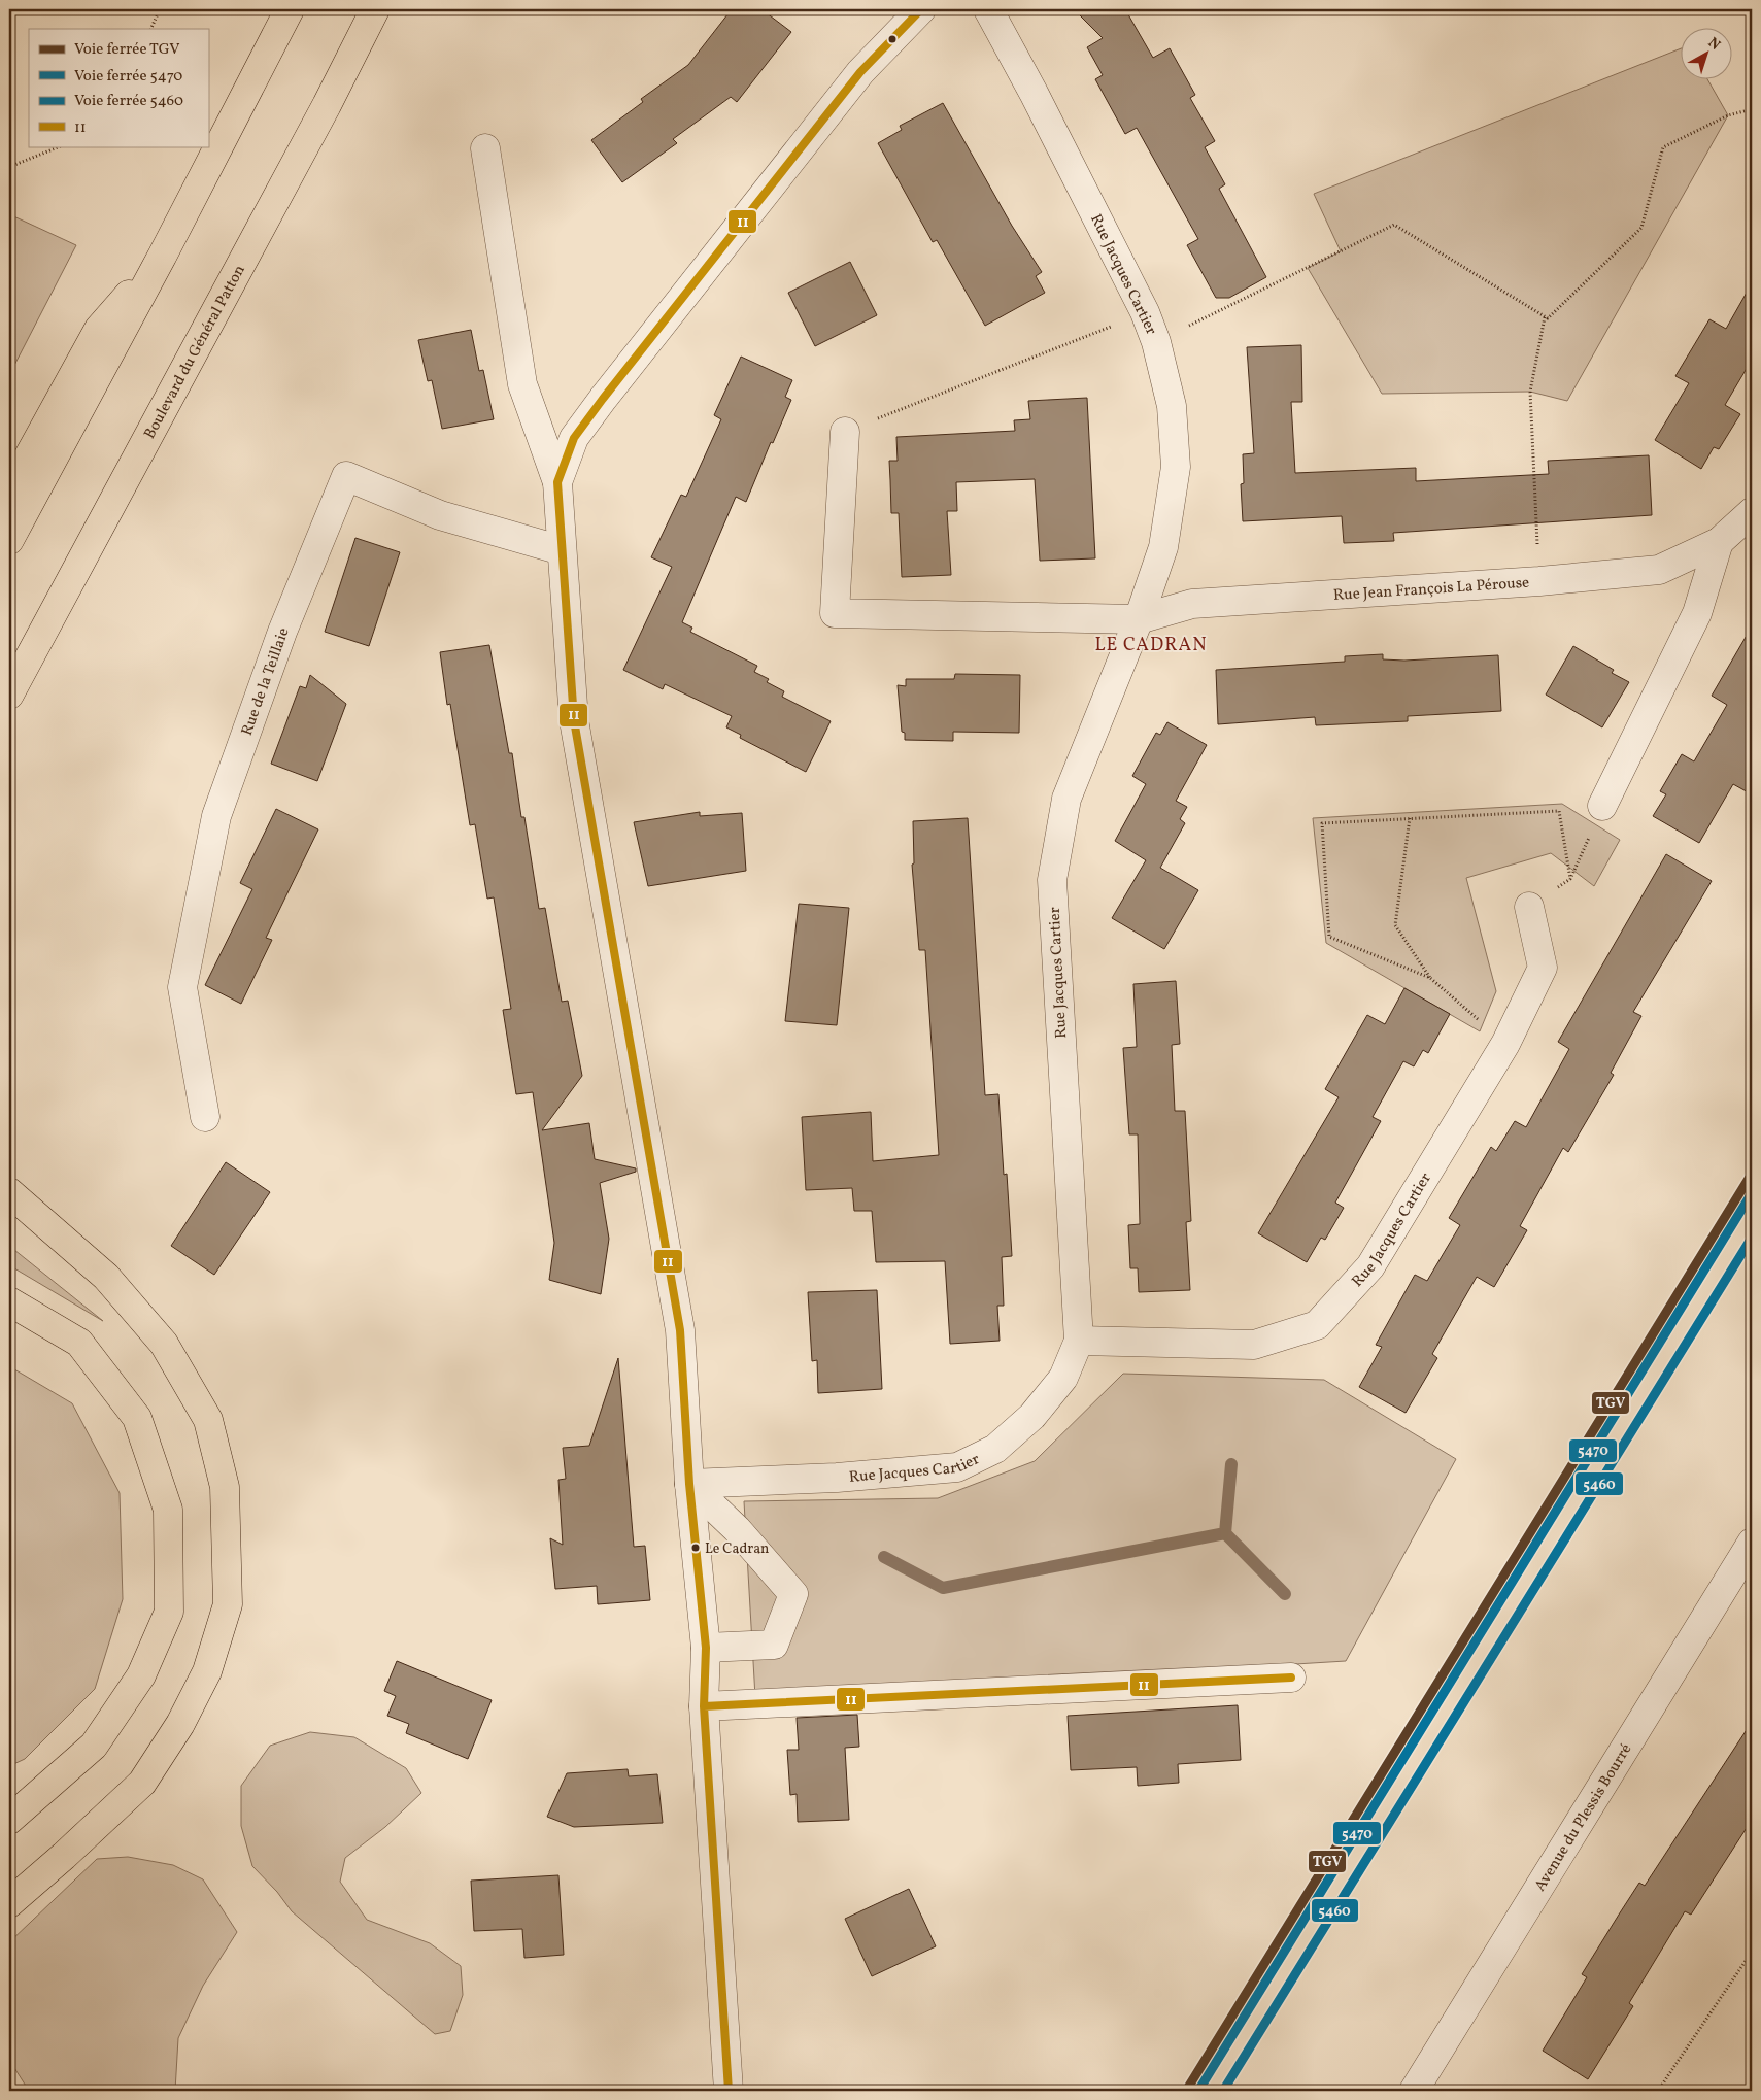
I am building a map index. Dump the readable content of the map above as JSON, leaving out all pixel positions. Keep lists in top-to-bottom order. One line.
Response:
{"streets":{"highway":["Boulevard du Général Patton"],"street":["Rue Jacques Cartier","Rue Jean François La Pérouse","Rue de la Teillaie","Avenue du Plessis Bourré"]},"crossings":[["Rue Jacques Cartier","Rue Jean François La Pérouse"]],"districts":["LE CADRAN"],"places":["Le Cadran"],"lines":["transit line 11","rail line TGV","rail line 5470","rail line 5460"],"legend":["Voie ferrée TGV","Voie ferrée 5470","Voie ferrée 5460","11"],"north":"top right"}
